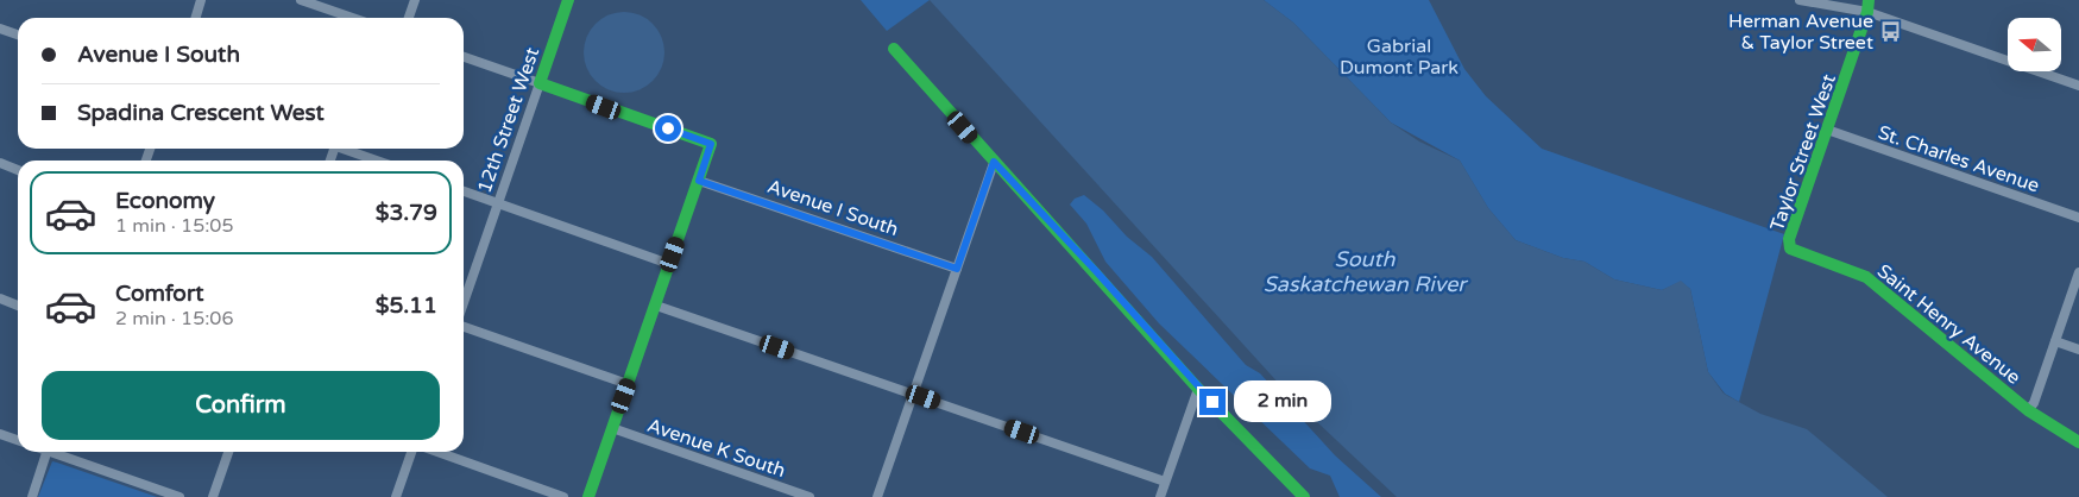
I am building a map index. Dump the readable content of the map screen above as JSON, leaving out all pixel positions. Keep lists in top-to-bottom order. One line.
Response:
{"streets":{"street":["12th Street West","Taylor Street West","St. Charles Avenue","Avenue I South","Saint Henry Avenue","Avenue K South"]},"crossings":[["Taylor Street West","St. Charles Avenue"],["Taylor Street West","Saint Henry Avenue"]],"water":["South Saskatchewan River"],"parks":["Gabrial Dumont Park"],"places":{"bus stop":["Herman Avenue & Taylor Street"]},"north":"left","page":{"banner":["Avenue I South","Spadina Crescent West"],"list":[{"name":"Economy","note":"1 min · 15:05","value":"$3.79"},{"name":"Comfort","note":"2 min · 15:06","value":"$5.11"}],"buttons":"Confirm","bubble":"2 min"}}
